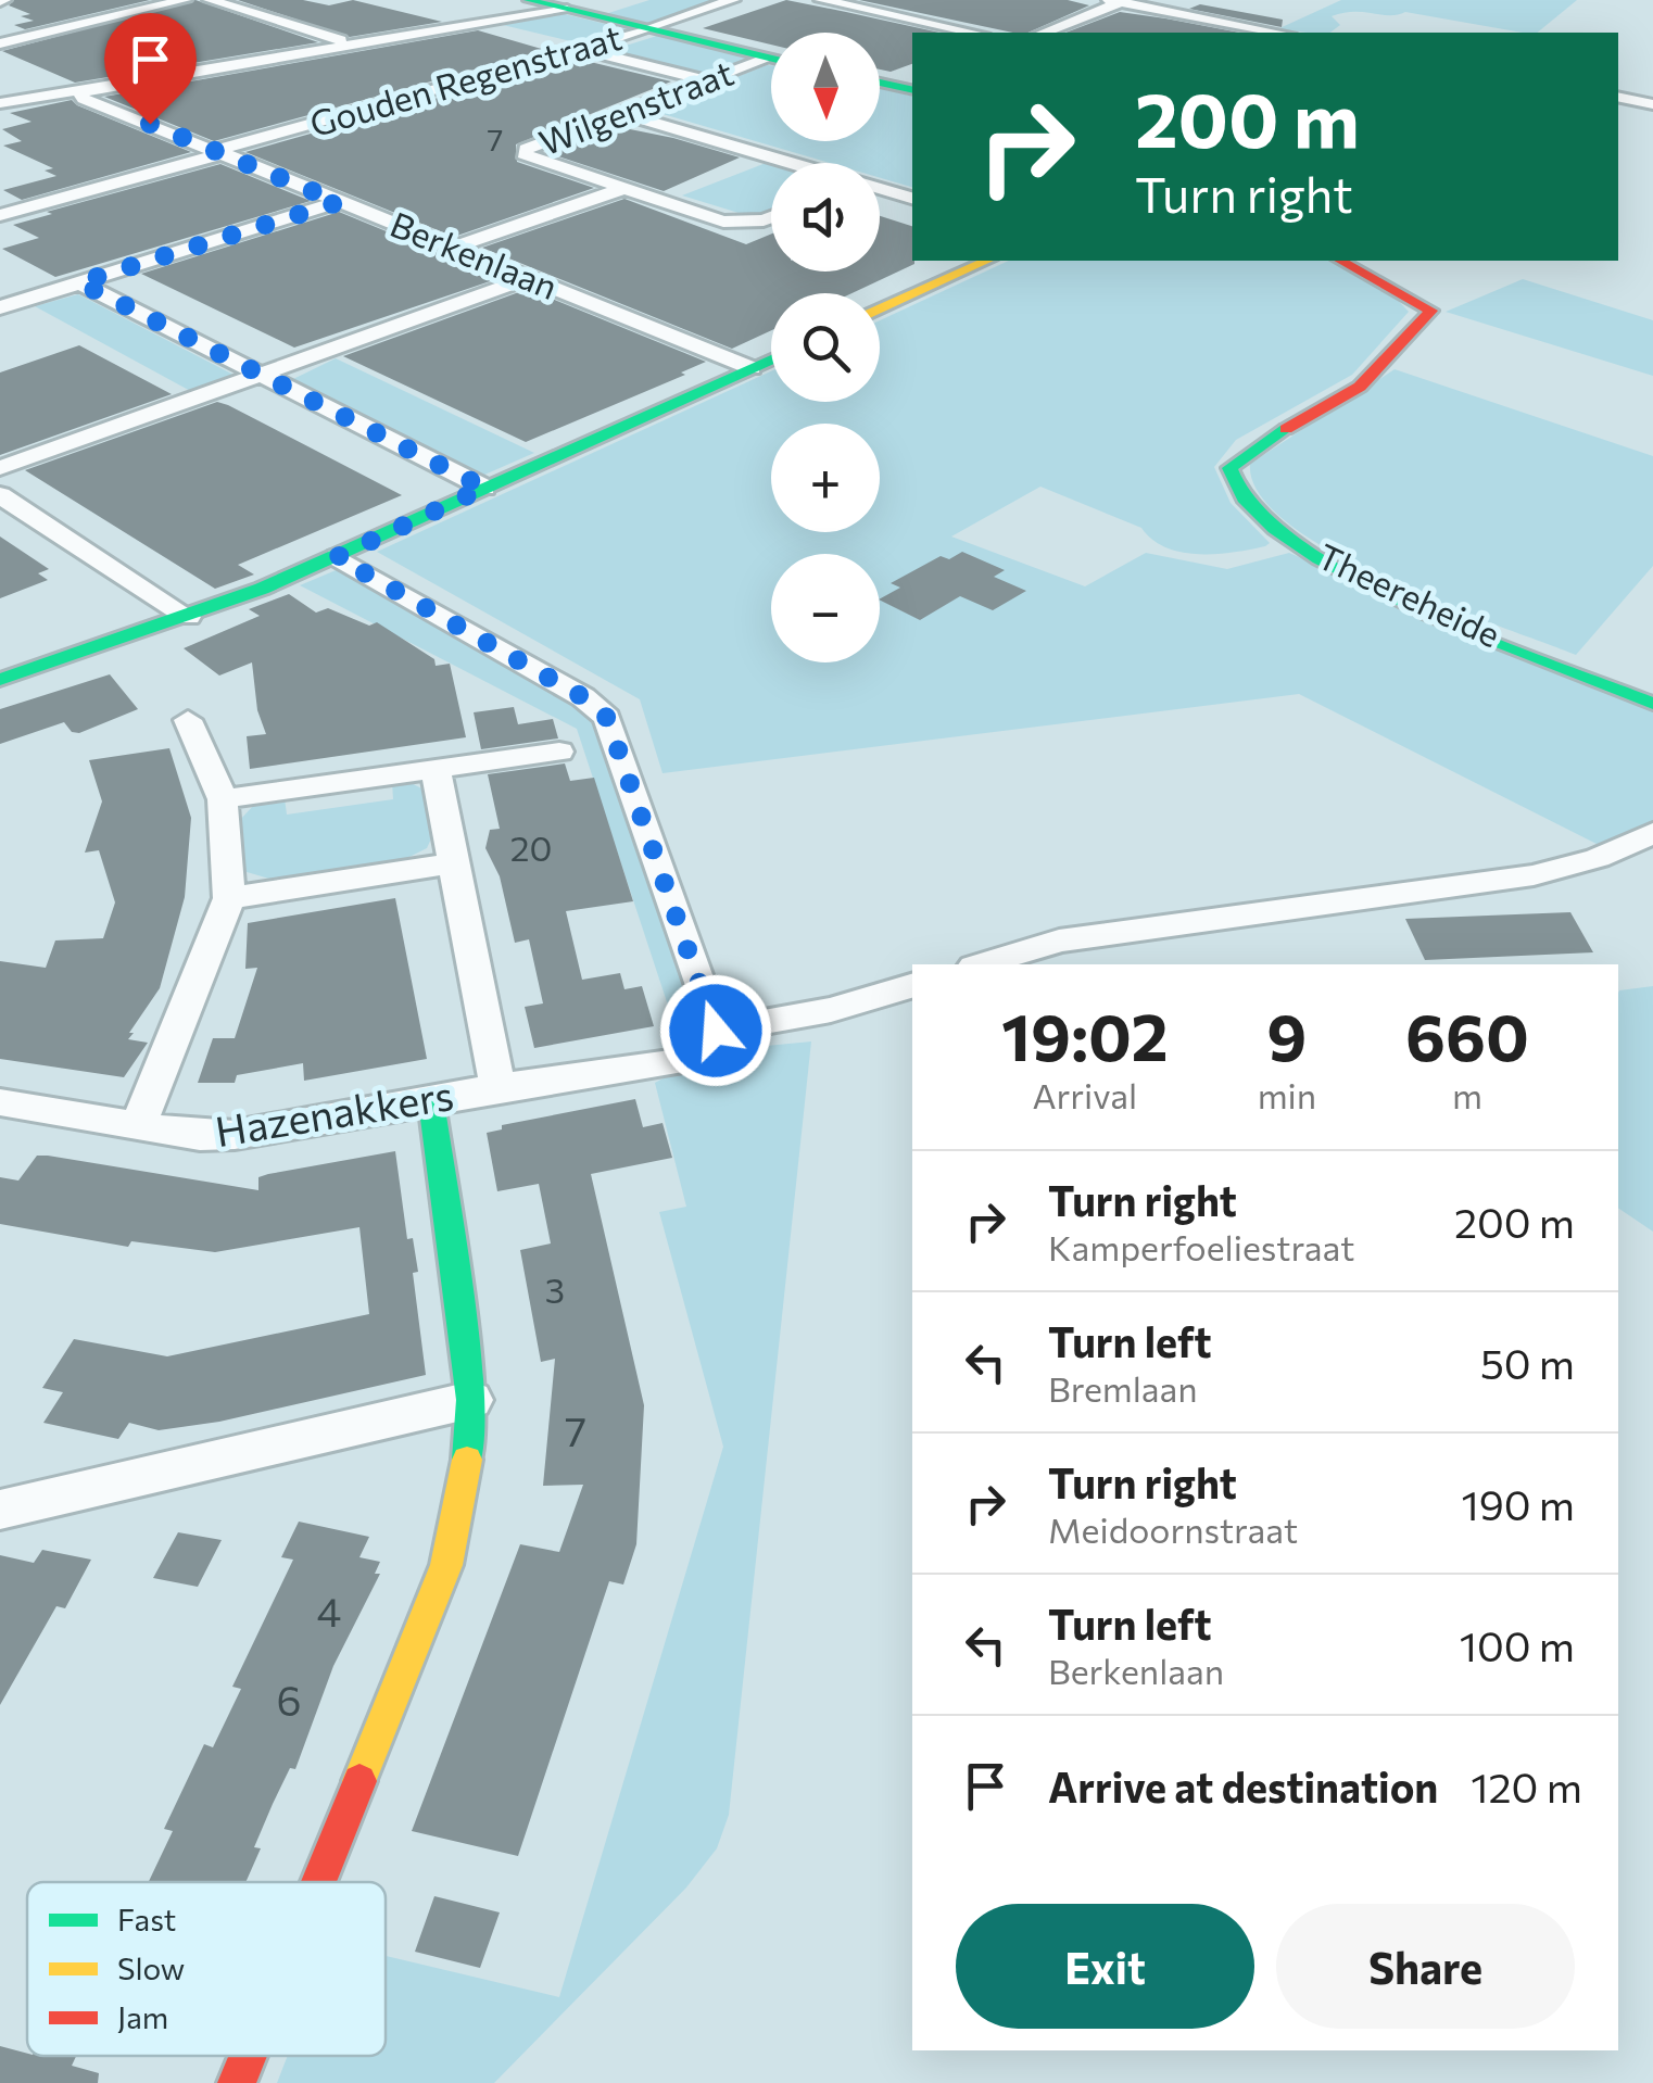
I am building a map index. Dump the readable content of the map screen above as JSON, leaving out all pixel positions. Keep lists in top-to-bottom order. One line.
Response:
{"streets":{"street":["Gouden Regenstraat","Wilgenstraat","Berkenlaan","Theereheide","Hazenakkers"]},"crossings":[["Gouden Regenstraat","Berkenlaan"]],"house_numbers":["7","20","3","7","4","6"],"legend":["Fast","Slow","Jam"],"north":"bottom","page":{"map_buttons":["+","−"],"turn":["200 m","Turn right"],"eta":["19:02","Arrival","9","min","660","m"],"list":[{"name":"Turn right","note":"Kamperfoeliestraat","value":"200 m"},{"name":"Turn left","note":"Bremlaan","value":"50 m"},{"name":"Turn right","note":"Meidoornstraat","value":"190 m"},{"name":"Turn left","note":"Berkenlaan","value":"100 m"},{"name":"Arrive at destination","value":"120 m"}],"buttons":["Exit","Share"]}}
